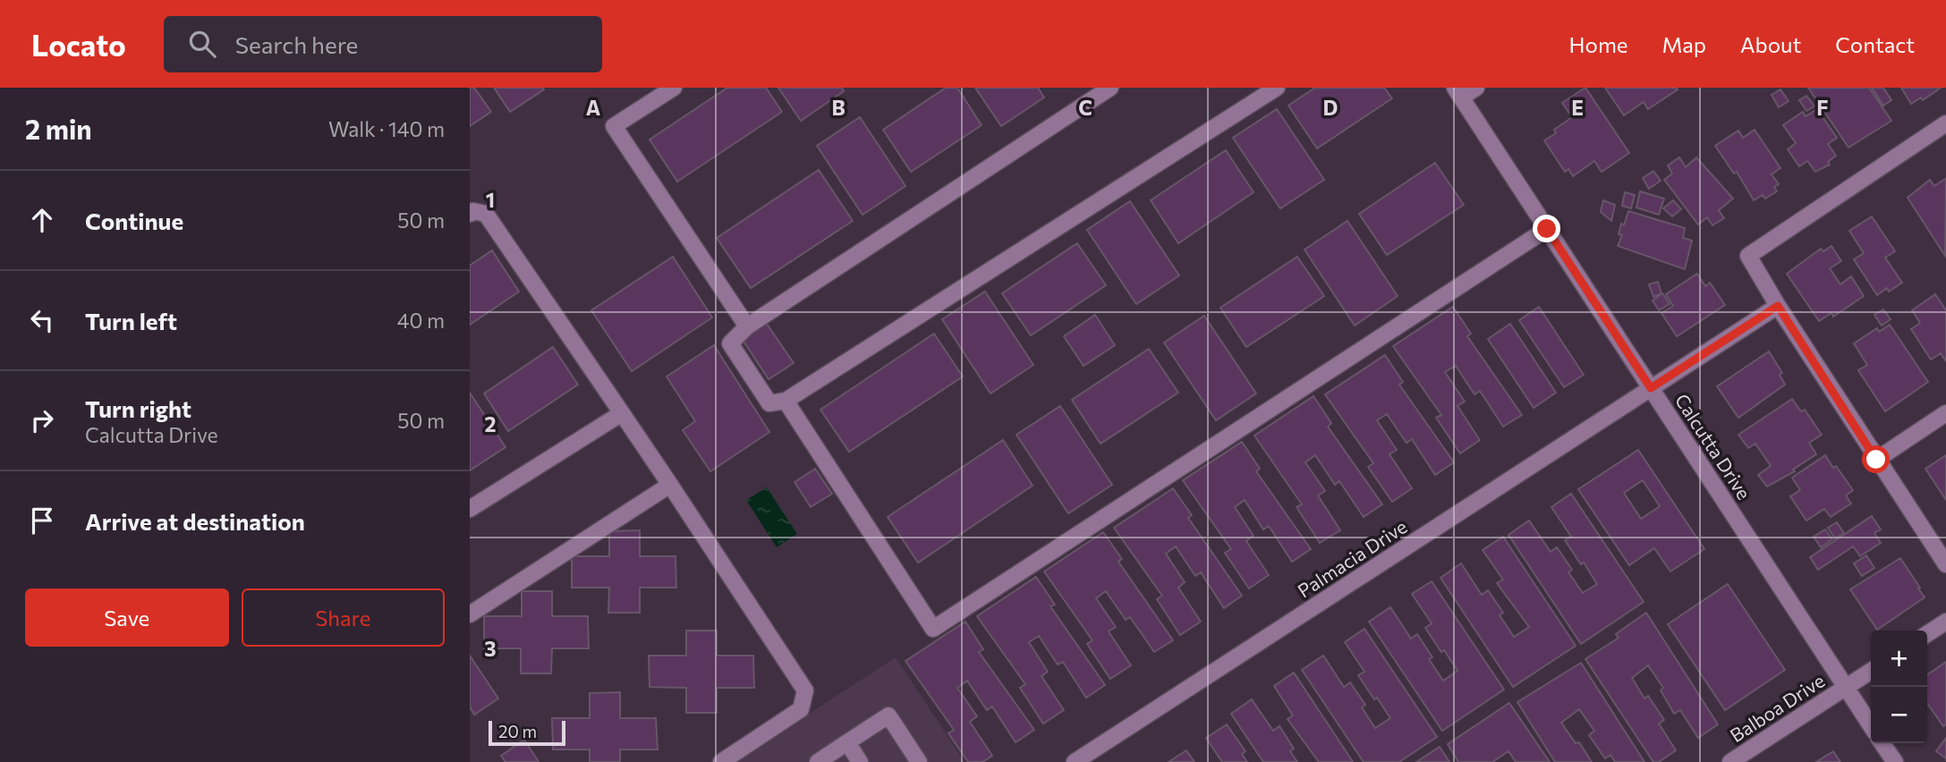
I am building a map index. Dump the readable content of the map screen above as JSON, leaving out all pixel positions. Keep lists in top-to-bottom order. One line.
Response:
{"streets":{"street":["Calcutta Drive","Palmacia Drive","Balboa Drive"]},"crossings":[["Calcutta Drive","Palmacia Drive"],["Calcutta Drive","Balboa Drive"]],"scale_bar":"20 m","page":{"header":"Locato","search":"Search here","nav":["Home","Map","About","Contact"],"heading":["2 min","Walk · 140 m"],"list":[["Continue","50 m"],["Turn left","40 m"],["Turn right","Calcutta Drive","50 m"],"Arrive at destination"],"buttons":["Save","Share"],"map_buttons":["+","−"],"scale":"20 m"},"grid":{"columns":["A","B","C","D","E","F"],"rows":["1","2","3"]}}
